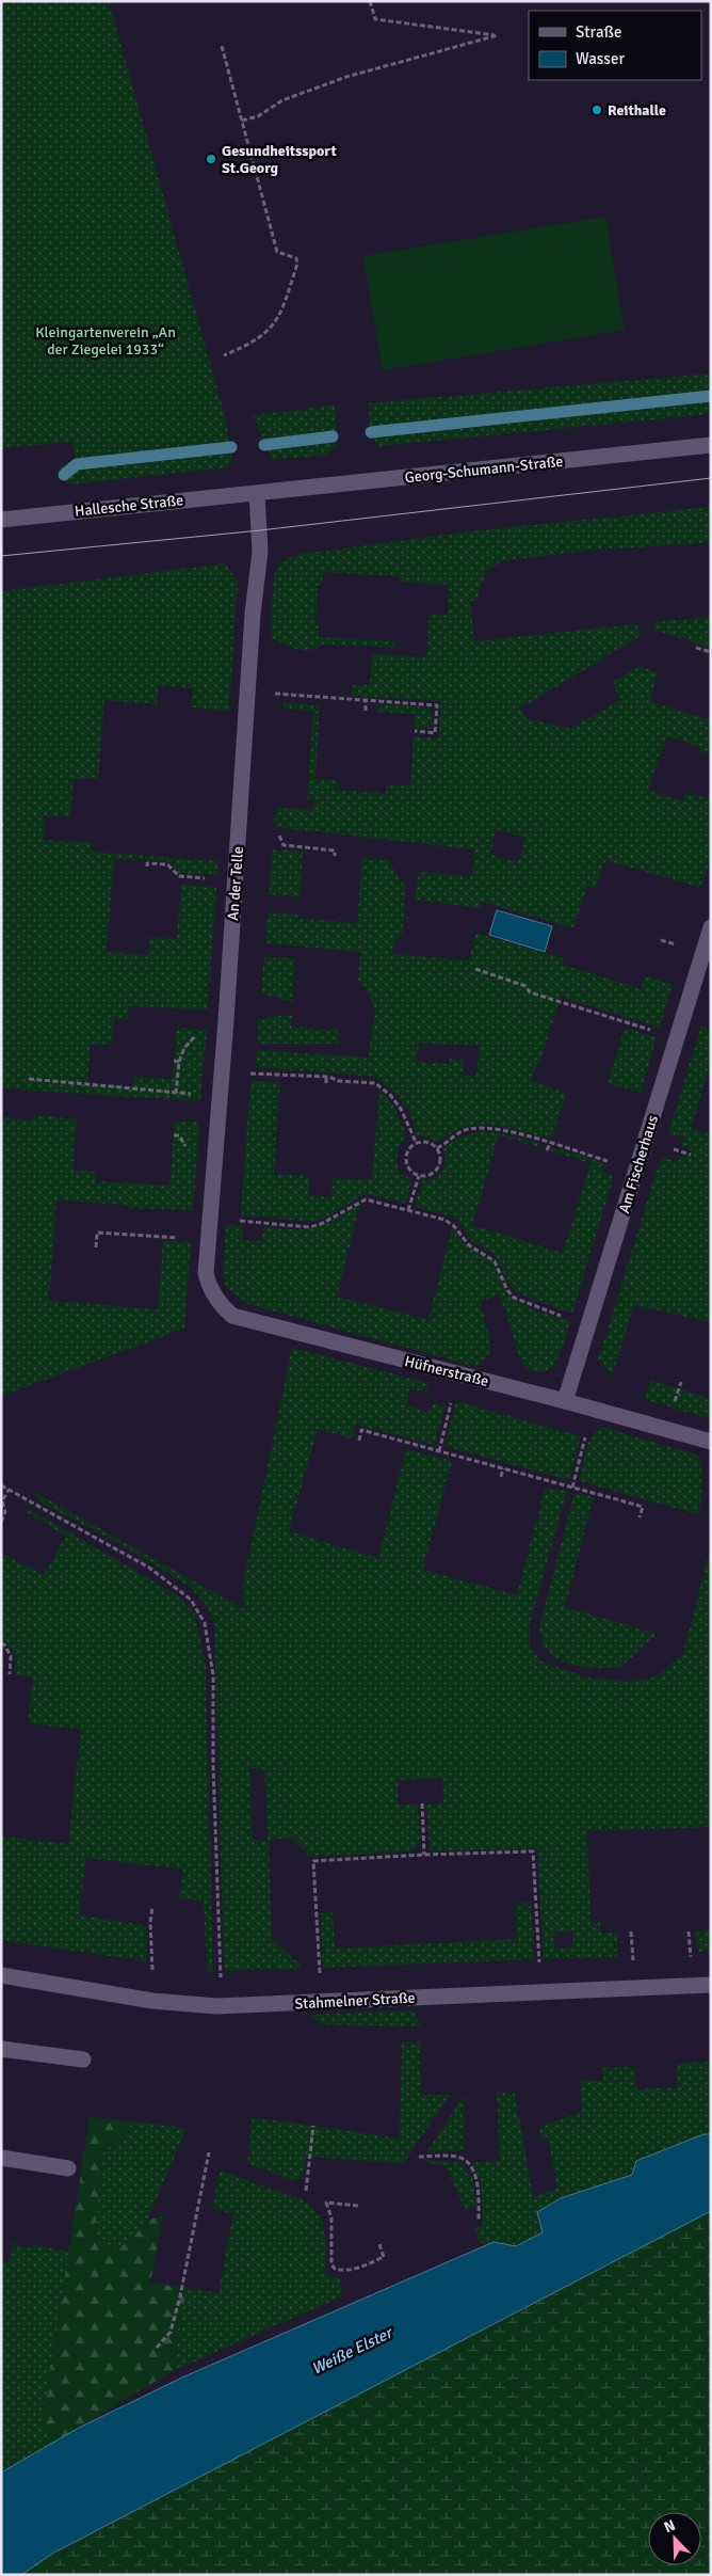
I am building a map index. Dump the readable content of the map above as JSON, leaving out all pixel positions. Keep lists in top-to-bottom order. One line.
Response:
{"streets":{"street":["Georg-Schumann-Straße","Hallesche Straße","An der Telle","Am Fischerhaus","Hüfnerstraße","Stahmelner Straße"]},"crossings":[["Georg-Schumann-Straße","Hallesche Straße"],["Georg-Schumann-Straße","An der Telle"],["Hallesche Straße","An der Telle"],["An der Telle","Hüfnerstraße"],["Am Fischerhaus","Hüfnerstraße"]],"water":["Weiße Elster"],"parks":["Kleingartenverein „An der Ziegelei 1933“"],"places":["Reithalle","Gesundheitssport St.Georg"],"legend":["Straße","Wasser"],"north":"top left"}
